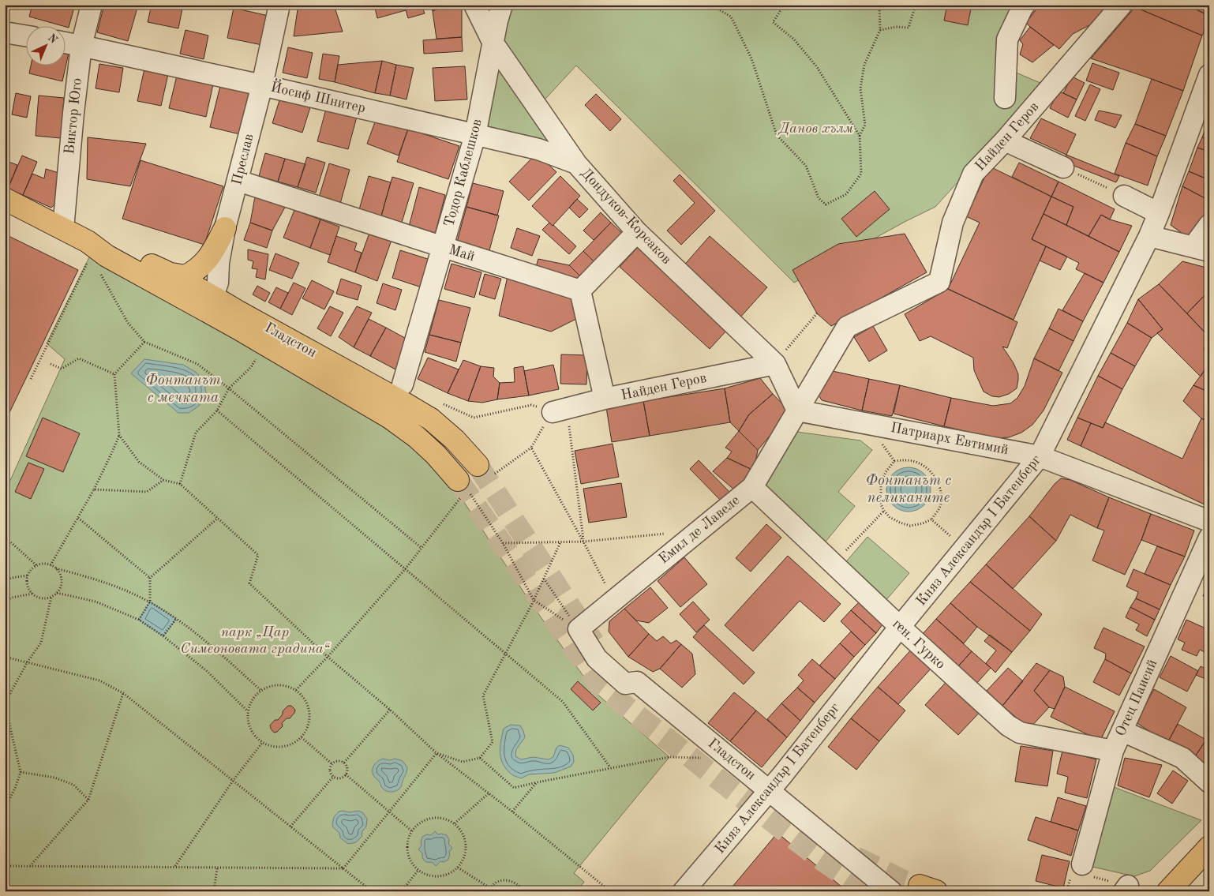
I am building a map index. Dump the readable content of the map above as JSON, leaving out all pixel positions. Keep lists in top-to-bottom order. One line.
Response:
{"streets":{"main road":["Гладстон"],"street":["Йосиф Шнитер","Виктор Юго","Найден Геров","Преслав","Тодор Каблешков","Дондуков-Корсаков","Май","Патриарх Евтимий","Емил де Лавеле","Княз Александър I Батенберг","ген. Гурко","Отец Паисий"]},"crossings":[["Йосиф Шнитер","Виктор Юго"],["Йосиф Шнитер","Преслав"],["Йосиф Шнитер","Тодор Каблешков"],["Йосиф Шнитер","Дондуков-Корсаков"],["Виктор Юго","Гладстон"],["Найден Геров","Дондуков-Корсаков"],["Найден Геров","Патриарх Евтимий"],["Найден Геров","Емил де Лавеле"],["Преслав","Май"],["Преслав","Гладстон"],["Тодор Каблешков","Дондуков-Корсаков"],["Тодор Каблешков","Май"],["Дондуков-Корсаков","Патриарх Евтимий"],["Дондуков-Корсаков","Емил де Лавеле"],["Гладстон","Емил де Лавеле"],["Гладстон","Княз Александър I Батенберг"],["Патриарх Евтимий","Емил де Лавеле"],["Патриарх Евтимий","Княз Александър I Батенберг"],["Емил де Лавеле","ген. Гурко"],["Княз Александър I Батенберг","ген. Гурко"],["ген. Гурко","Отец Паисий"]],"water":["Фонтанът с мечката","Фонтанът с пеликаните"],"parks":["Данов хълм","парк „Цар Симеоновата градина“"],"north":"top right"}
